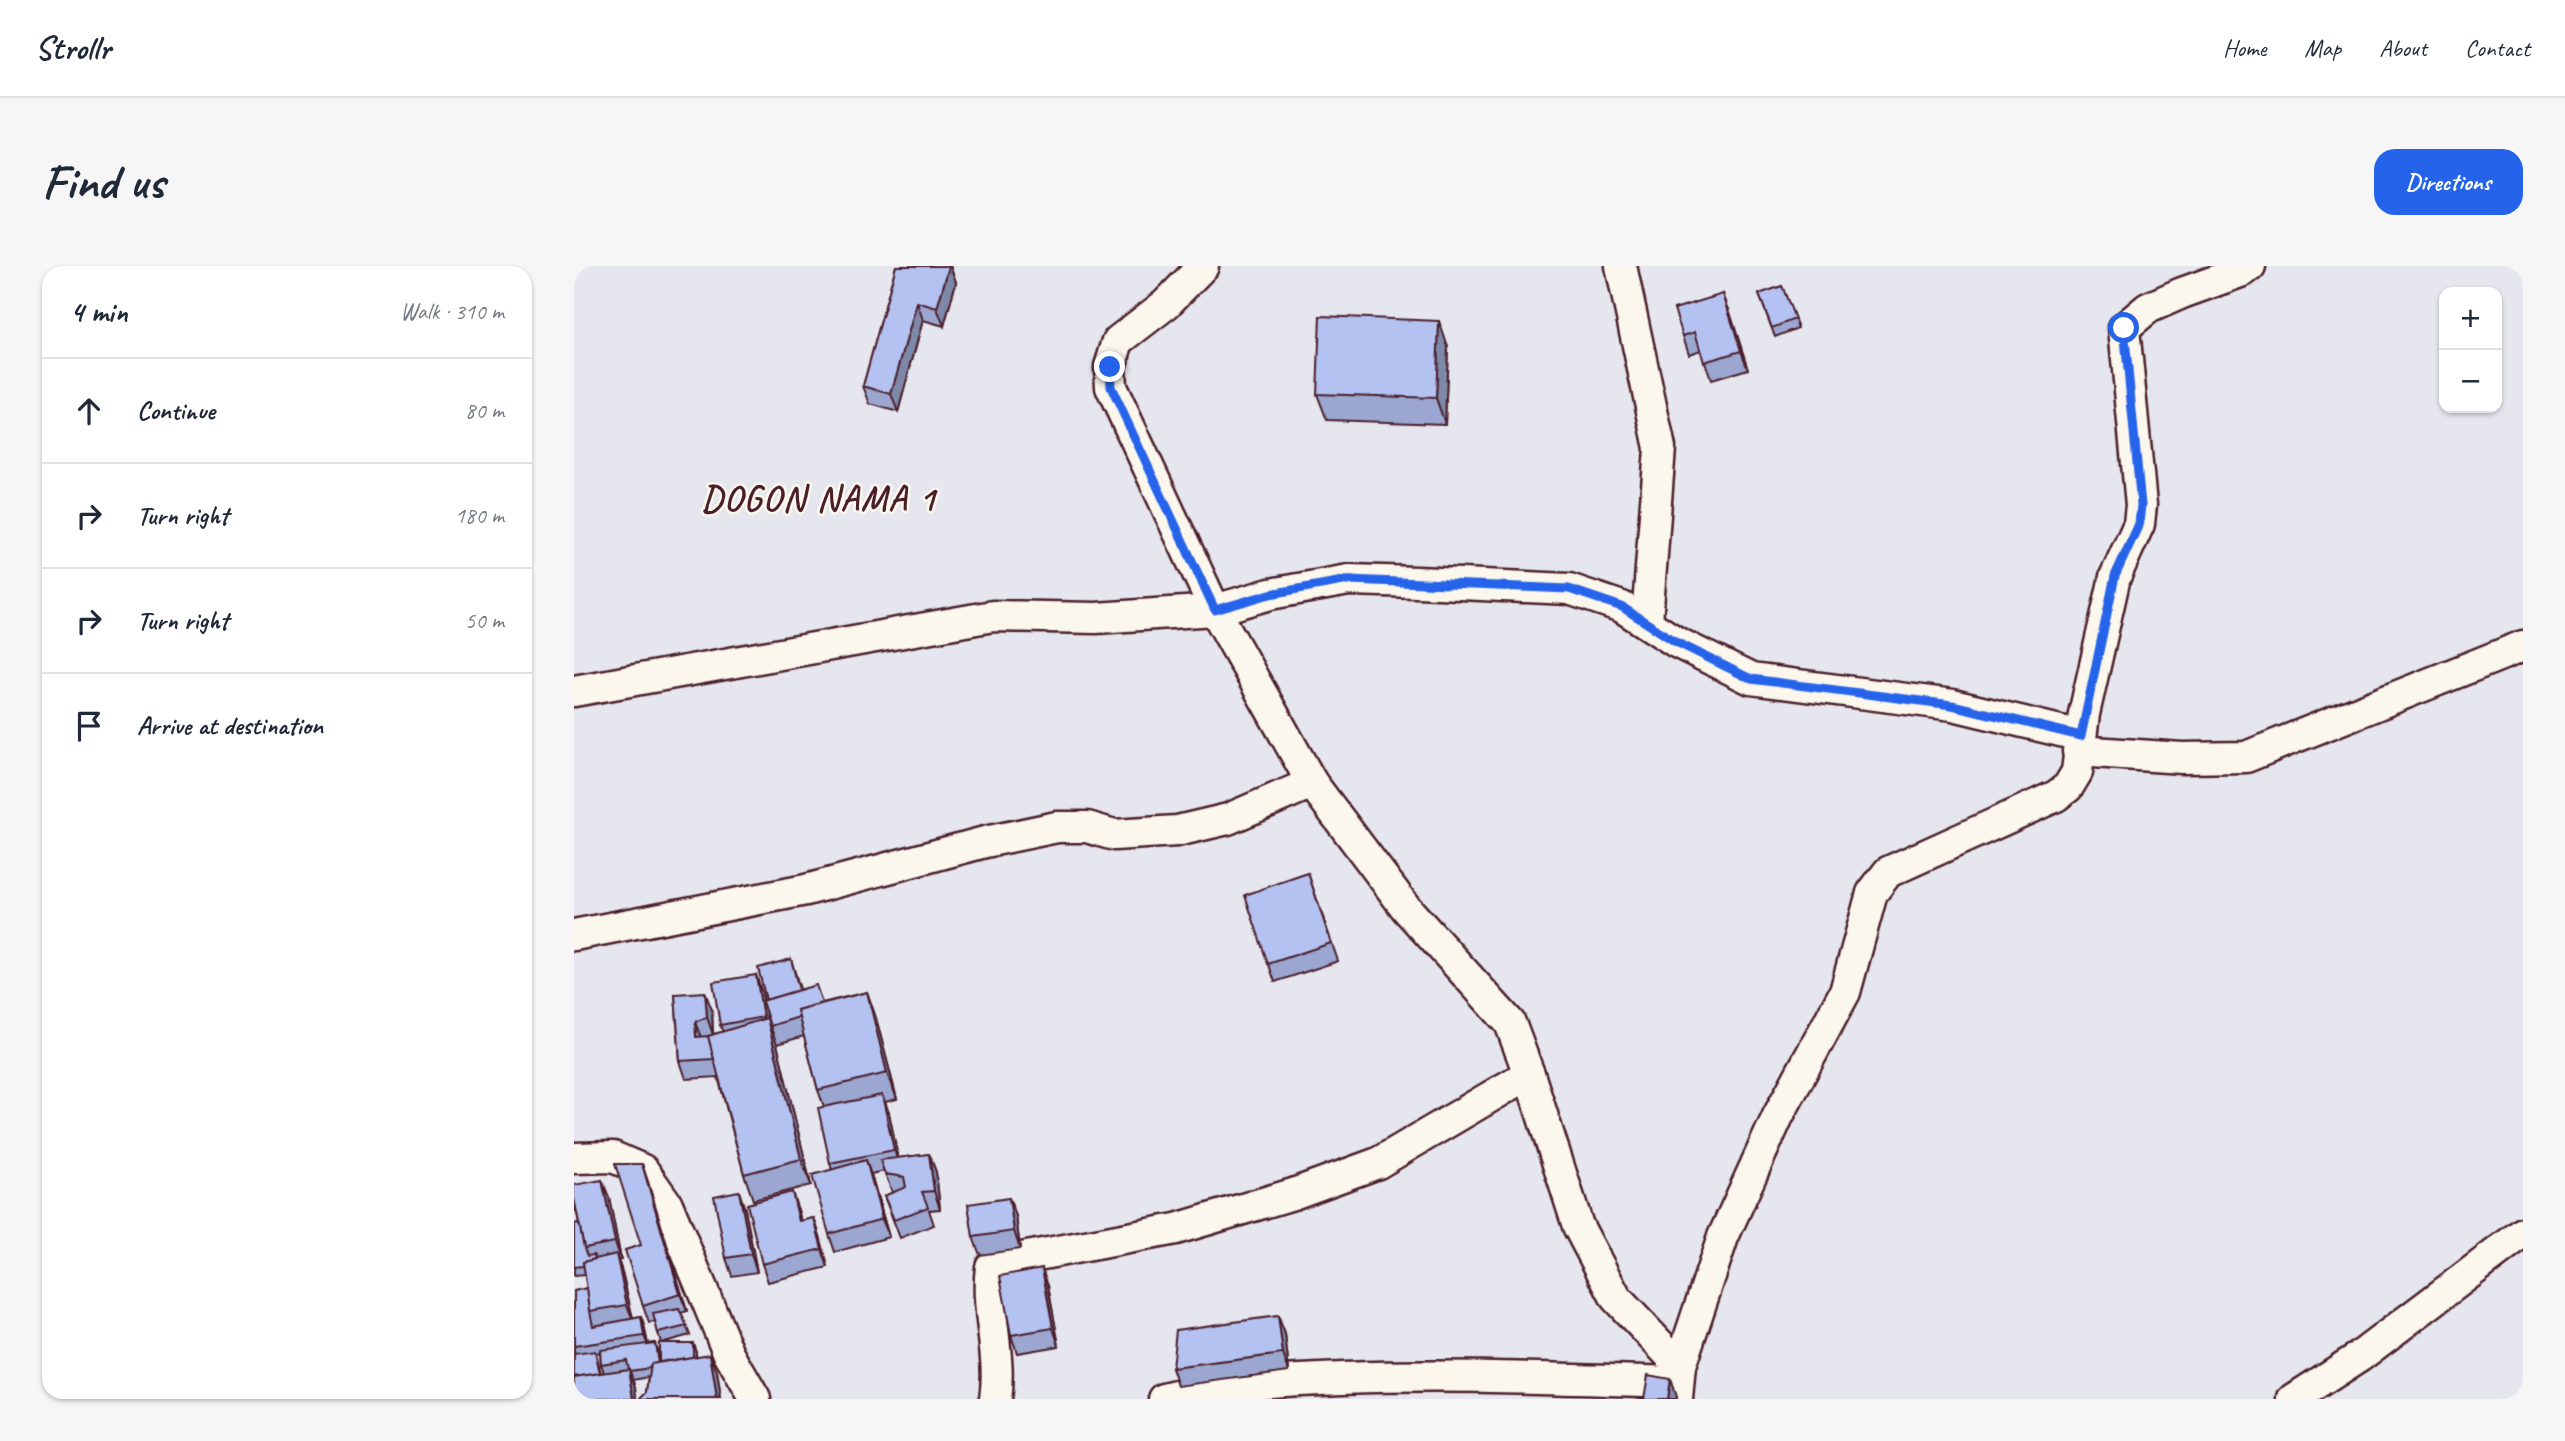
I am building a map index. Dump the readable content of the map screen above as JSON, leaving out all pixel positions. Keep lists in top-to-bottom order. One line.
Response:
{"districts":["DOGON NAMA 1"],"page":{"header":"Strollr","nav":["Home","Map","About","Contact"],"buttons":"Directions","title":"Find us","heading":["4 min","Walk · 310 m"],"map_buttons":["+","−"],"list":[["Continue","80 m"],["Turn right","180 m"],["Turn right","50 m"],"Arrive at destination"]}}
